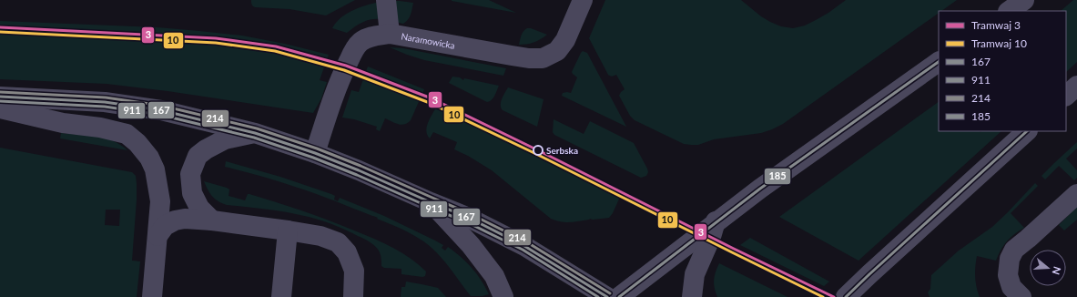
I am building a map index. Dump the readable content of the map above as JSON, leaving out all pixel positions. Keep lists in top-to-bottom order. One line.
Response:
{"streets":{"street":["Naramowicka"]},"places":["Serbska"],"lines":["tram line 3","tram line 10","transit line 185","transit line 214","transit line 167","transit line 911"],"legend":["Tramwaj 3","Tramwaj 10","167","911","214","185"],"north":"right"}
